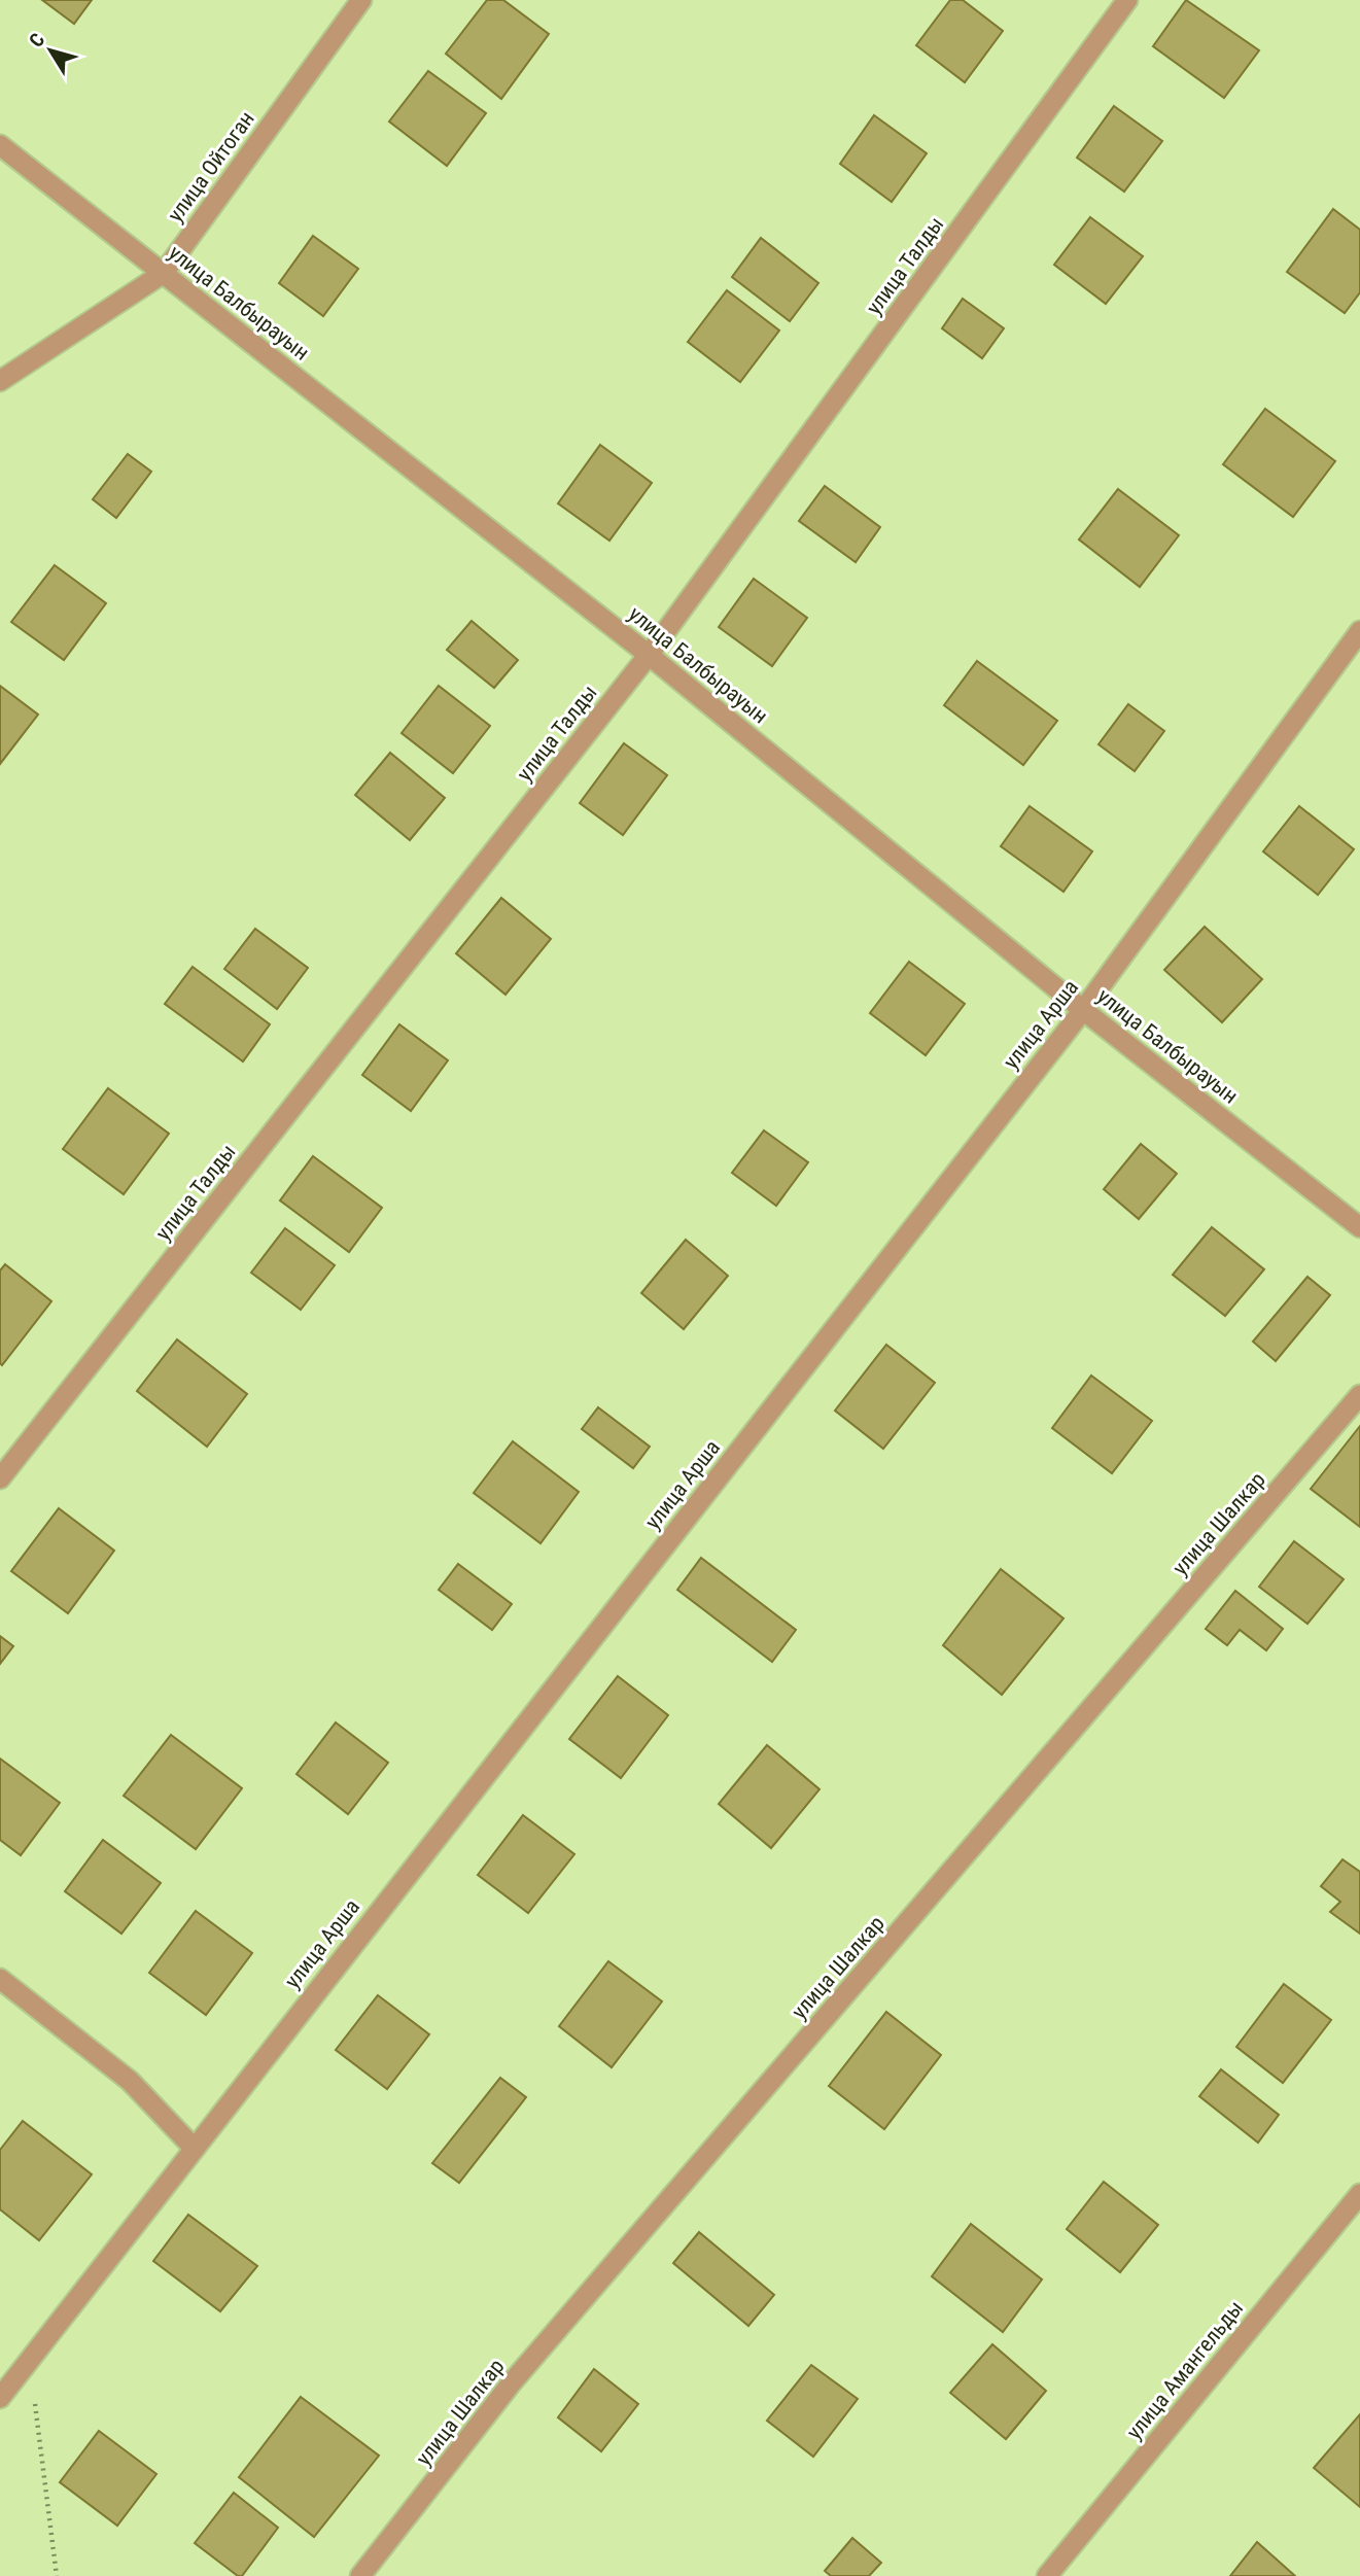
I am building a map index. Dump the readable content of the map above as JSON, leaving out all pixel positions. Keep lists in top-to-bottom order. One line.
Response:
{"streets":{"street":["улица Ойтоган","улица Талды","улица Балбырауын","улица Арша","улица Шалкар","улица Амангельды"]},"crossings":[["улица Ойтоган","улица Балбырауын"],["улица Талды","улица Балбырауын"],["улица Балбырауын","улица Арша"]],"north":"top left"}
